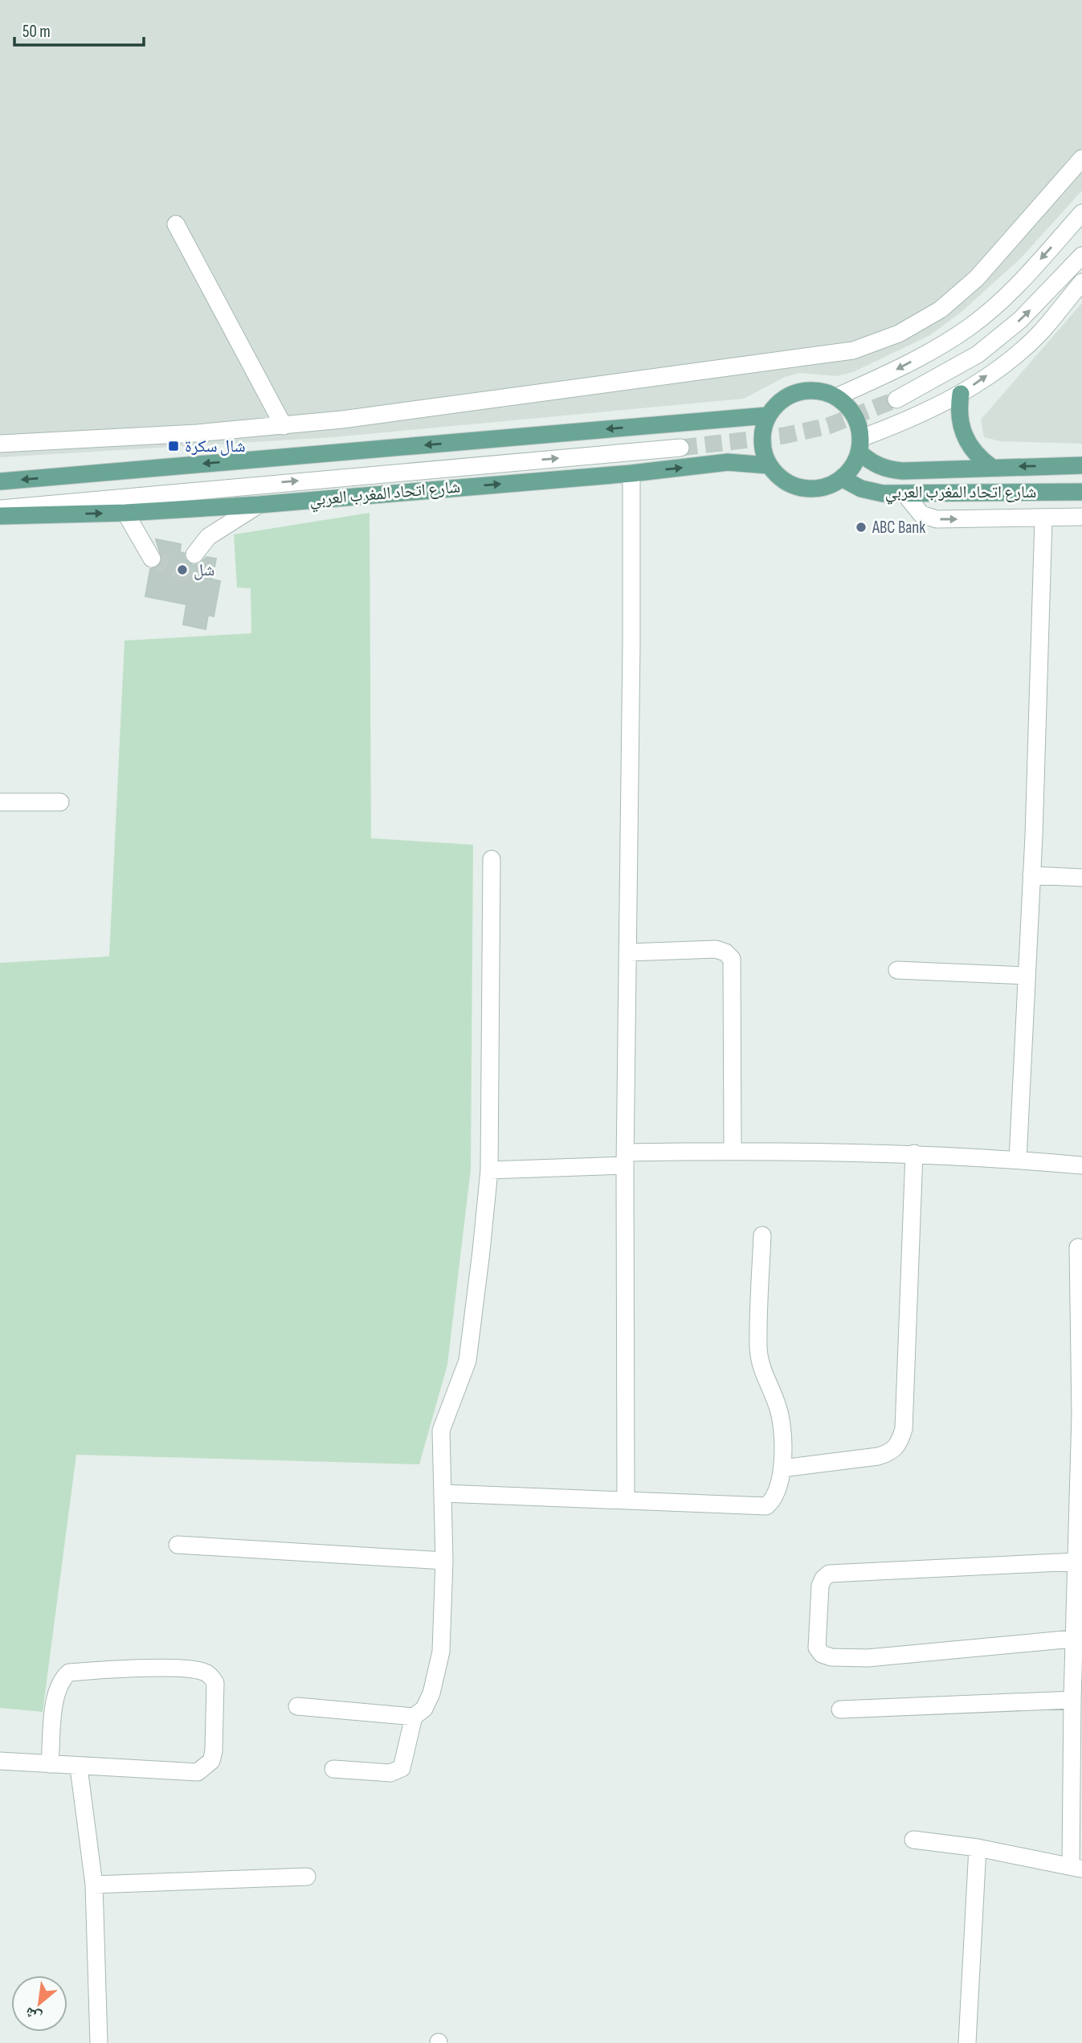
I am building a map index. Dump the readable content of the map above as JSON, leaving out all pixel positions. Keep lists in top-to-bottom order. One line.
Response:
{"streets":{"main road":["شارع اتحاد المغرب العربي"]},"places":{"transit":["شال سكرة"],"other":["ABC Bank","شل"]},"scale_bar":"50 m","north":"bottom left"}
